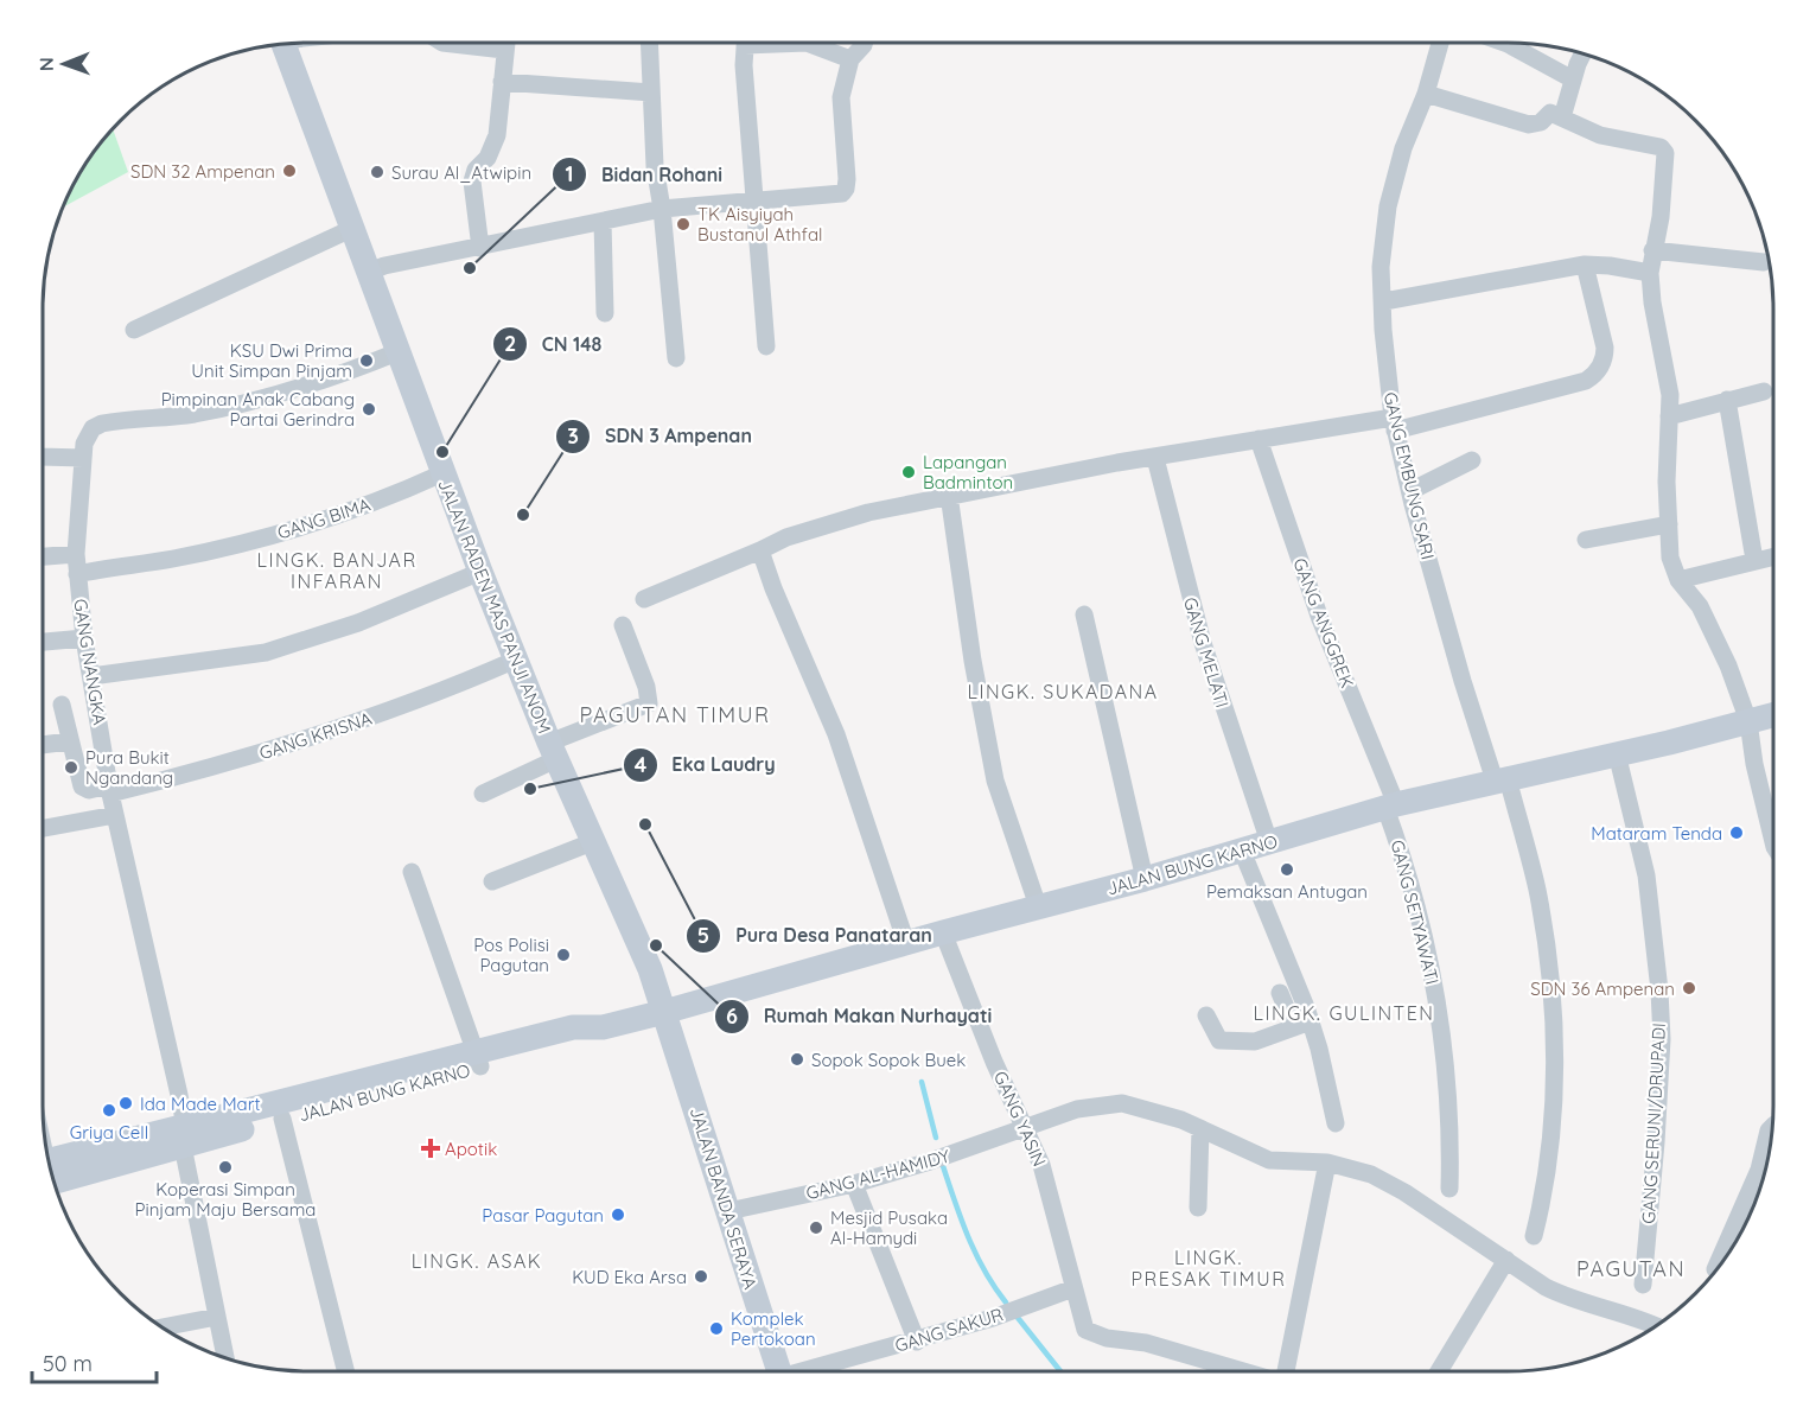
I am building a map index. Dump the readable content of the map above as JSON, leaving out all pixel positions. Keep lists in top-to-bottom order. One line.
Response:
{"streets":{"main road":["JALAN RADEN MAS PANJI ANOM","JALAN BUNG KARNO","JALAN BANDA SERAYA"],"street":["GANG EMBUNG SARI","GANG BIMA","GANG ANGGREK","GANG MELATI","GANG NANGKA","GANG KRISNA","GANG SETYAWATI","GANG YASIN","GANG SERUNI/DRUPADI","GANG AL-HAMIDY","GANG SAKUR"]},"crossings":[["GANG EMBUNG SARI","JALAN BUNG KARNO"],["GANG BIMA","JALAN RADEN MAS PANJI ANOM"],["GANG BIMA","GANG NANGKA"],["JALAN RADEN MAS PANJI ANOM","GANG NANGKA"],["JALAN RADEN MAS PANJI ANOM","GANG KRISNA"],["JALAN RADEN MAS PANJI ANOM","JALAN BUNG KARNO"],["JALAN RADEN MAS PANJI ANOM","JALAN BANDA SERAYA"],["GANG ANGGREK","JALAN BUNG KARNO"],["GANG ANGGREK","GANG SETYAWATI"],["GANG MELATI","JALAN BUNG KARNO"],["GANG NANGKA","GANG KRISNA"],["GANG NANGKA","JALAN BUNG KARNO"],["JALAN BUNG KARNO","GANG SETYAWATI"],["JALAN BUNG KARNO","GANG YASIN"],["JALAN BUNG KARNO","GANG SERUNI/DRUPADI"],["JALAN BUNG KARNO","JALAN BANDA SERAYA"],["GANG YASIN","GANG AL-HAMIDY"],["GANG YASIN","GANG SAKUR"],["GANG AL-HAMIDY","JALAN BANDA SERAYA"]],"districts":["LINGK. BANJAR INFARAN","LINGK. SUKADANA","PAGUTAN TIMUR","LINGK. GULINTEN","LINGK. PRESAK TIMUR","LINGK. ASAK","PAGUTAN"],"places":{"other":["SDN 32 Ampenan","Surau Al_Atwipin","TK Aisyiyah Bustanul Athfal","Bidan Rohani","KSU Dwi Prima Unit Simpan Pinjam","Pimpinan Anak Cabang Partai Gerindra","CN 148","Lapangan Badminton","SDN 3 Ampenan","Pura Bukit Ngandang","Eka Laudry","Pura Desa Panataran","Mataram Tenda","Pemaksan Antugan","Rumah Makan Nurhayati","Pos Polisi Pagutan","SDN 36 Ampenan","Sopok Sopok Buek","Ida Made Mart","Griya Cell","Koperasi Simpan Pinjam Maju Bersama","Pasar Pagutan","Mesjid Pusaka Al-Hamydi","KUD Eka Arsa","Komplek Pertokoan"],"health":["Apotik"]},"scale_bar":"50 m","north":"left"}
